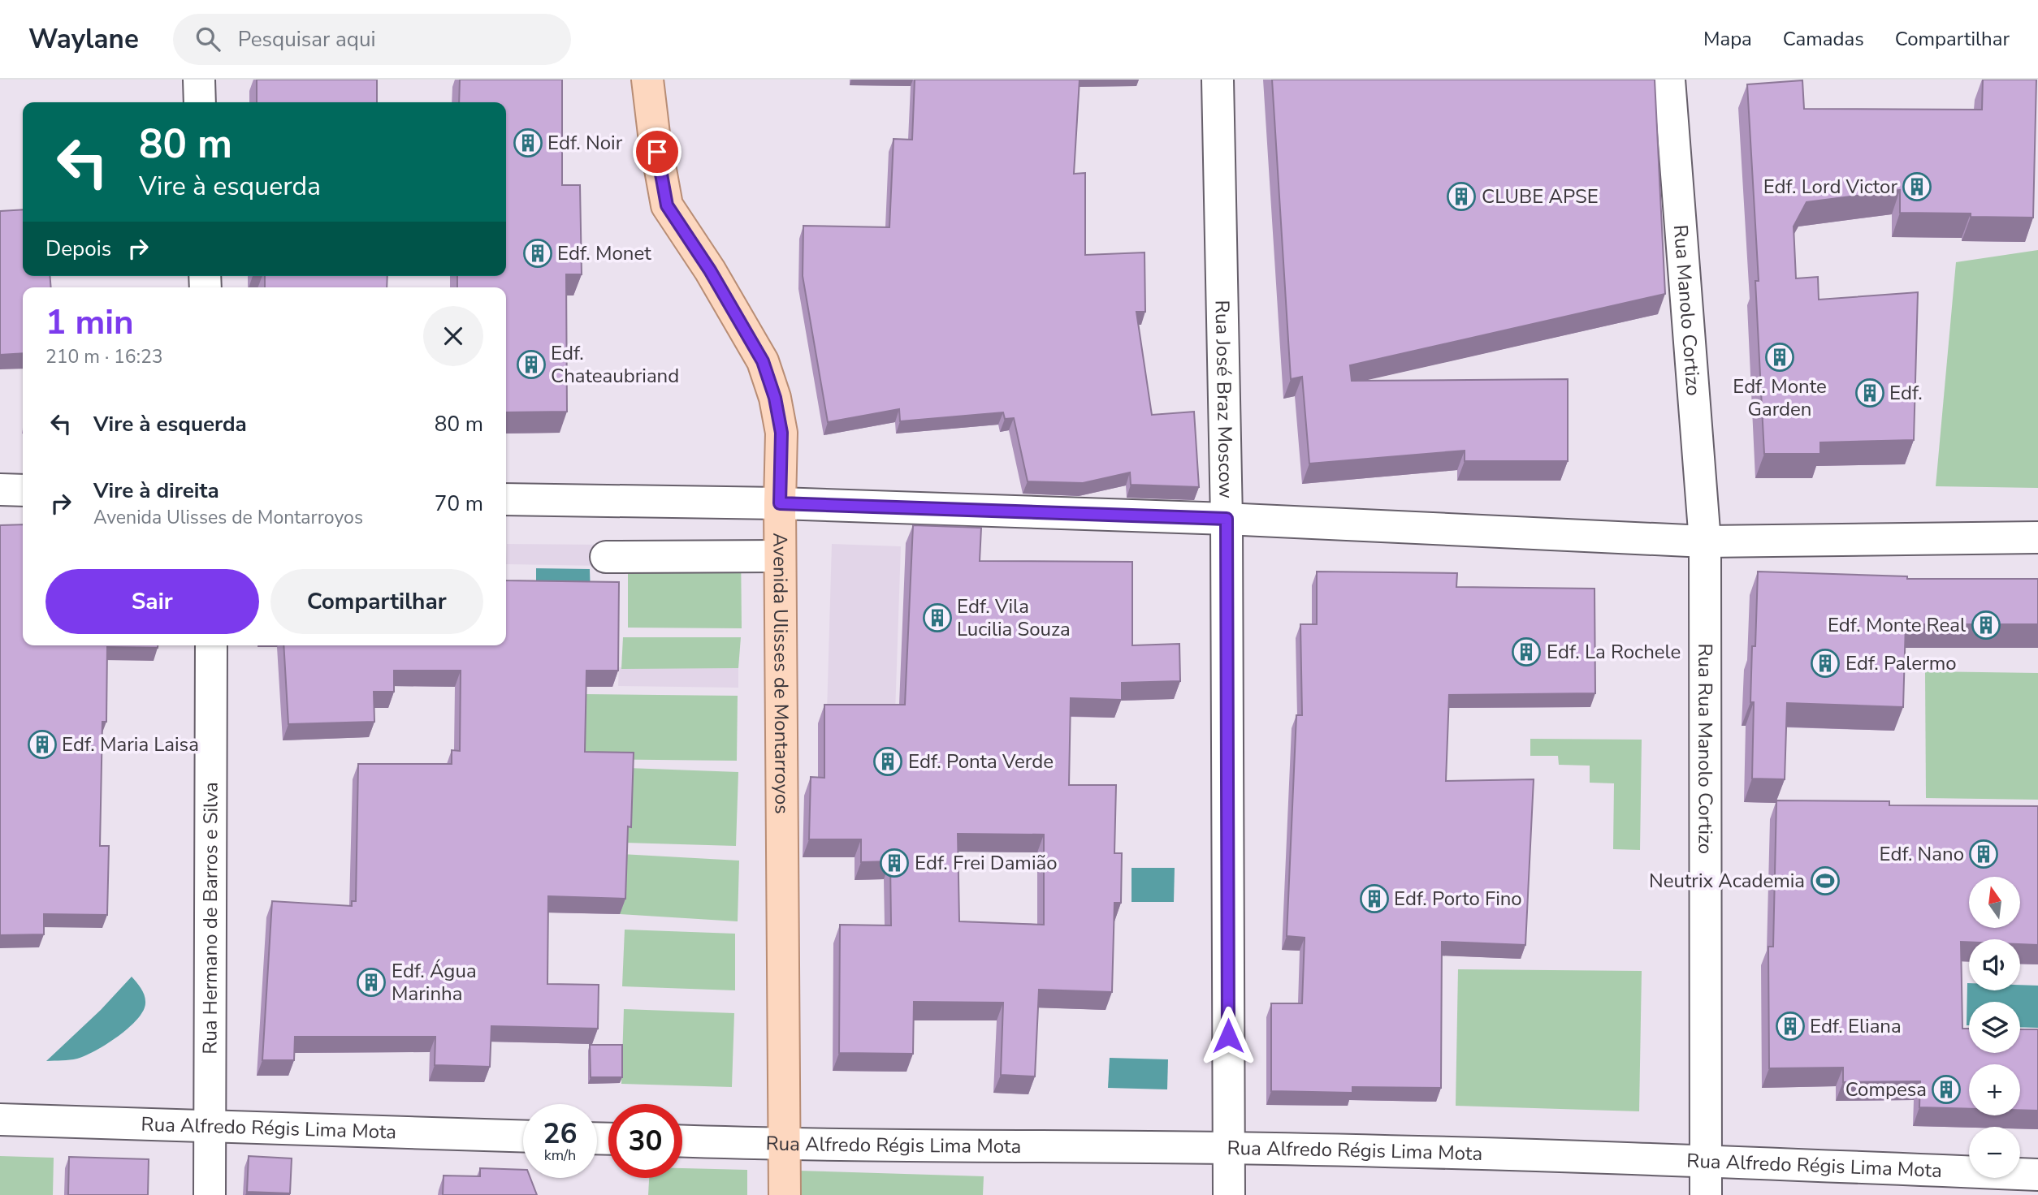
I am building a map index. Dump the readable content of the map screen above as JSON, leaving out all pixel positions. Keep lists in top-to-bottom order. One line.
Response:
{"streets":{"main road":["Avenida Ulisses de Montarroyos"],"street":["Rua Manolo Cortizo","Rua José Braz Moscow","Rua Rua Manolo Cortizo","Rua Hermano de Barros e Silva","Rua Alfredo Régis Lima Mota"]},"crossings":[["Rua Manolo Cortizo","Rua Rua Manolo Cortizo"],["Rua José Braz Moscow","Rua Alfredo Régis Lima Mota"],["Avenida Ulisses de Montarroyos","Rua Alfredo Régis Lima Mota"],["Rua Rua Manolo Cortizo","Rua Alfredo Régis Lima Mota"],["Rua Hermano de Barros e Silva","Rua Alfredo Régis Lima Mota"]],"places":{"building":["Edf. Noir","Edf. Lord Victor","CLUBE APSE","Edf. Monet","Edf. Monte Garden","Edf. Chateaubriand","Edf.","Edf. Vila Lucilia Souza","Edf. Monte Real","Edf. La Rochele","Edf. Palermo","Edf. Maria Laisa","Edf. Ponta Verde","Edf. Nano","Edf. Frei Damião","Edf. Porto Fino","Edf. Água Marinha","Edf. Eliana","Compesa"],"sports":["Neutrix Academia"]},"north":"top","page":{"header":"Waylane","search":"Pesquisar aqui","nav":["Mapa","Camadas","Compartilhar"],"turn":["80 m","Vire à esquerda"],"then":"Depois","heading":["1 min","210 m · 16:23"],"list":[{"name":"Vire à esquerda","value":"80 m"},{"name":"Vire à direita","note":"Avenida Ulisses de Montarroyos","value":"70 m"}],"buttons":["Sair","Compartilhar"],"map_buttons":["+","−"],"speed":"26 km/h","limit":"30"}}
